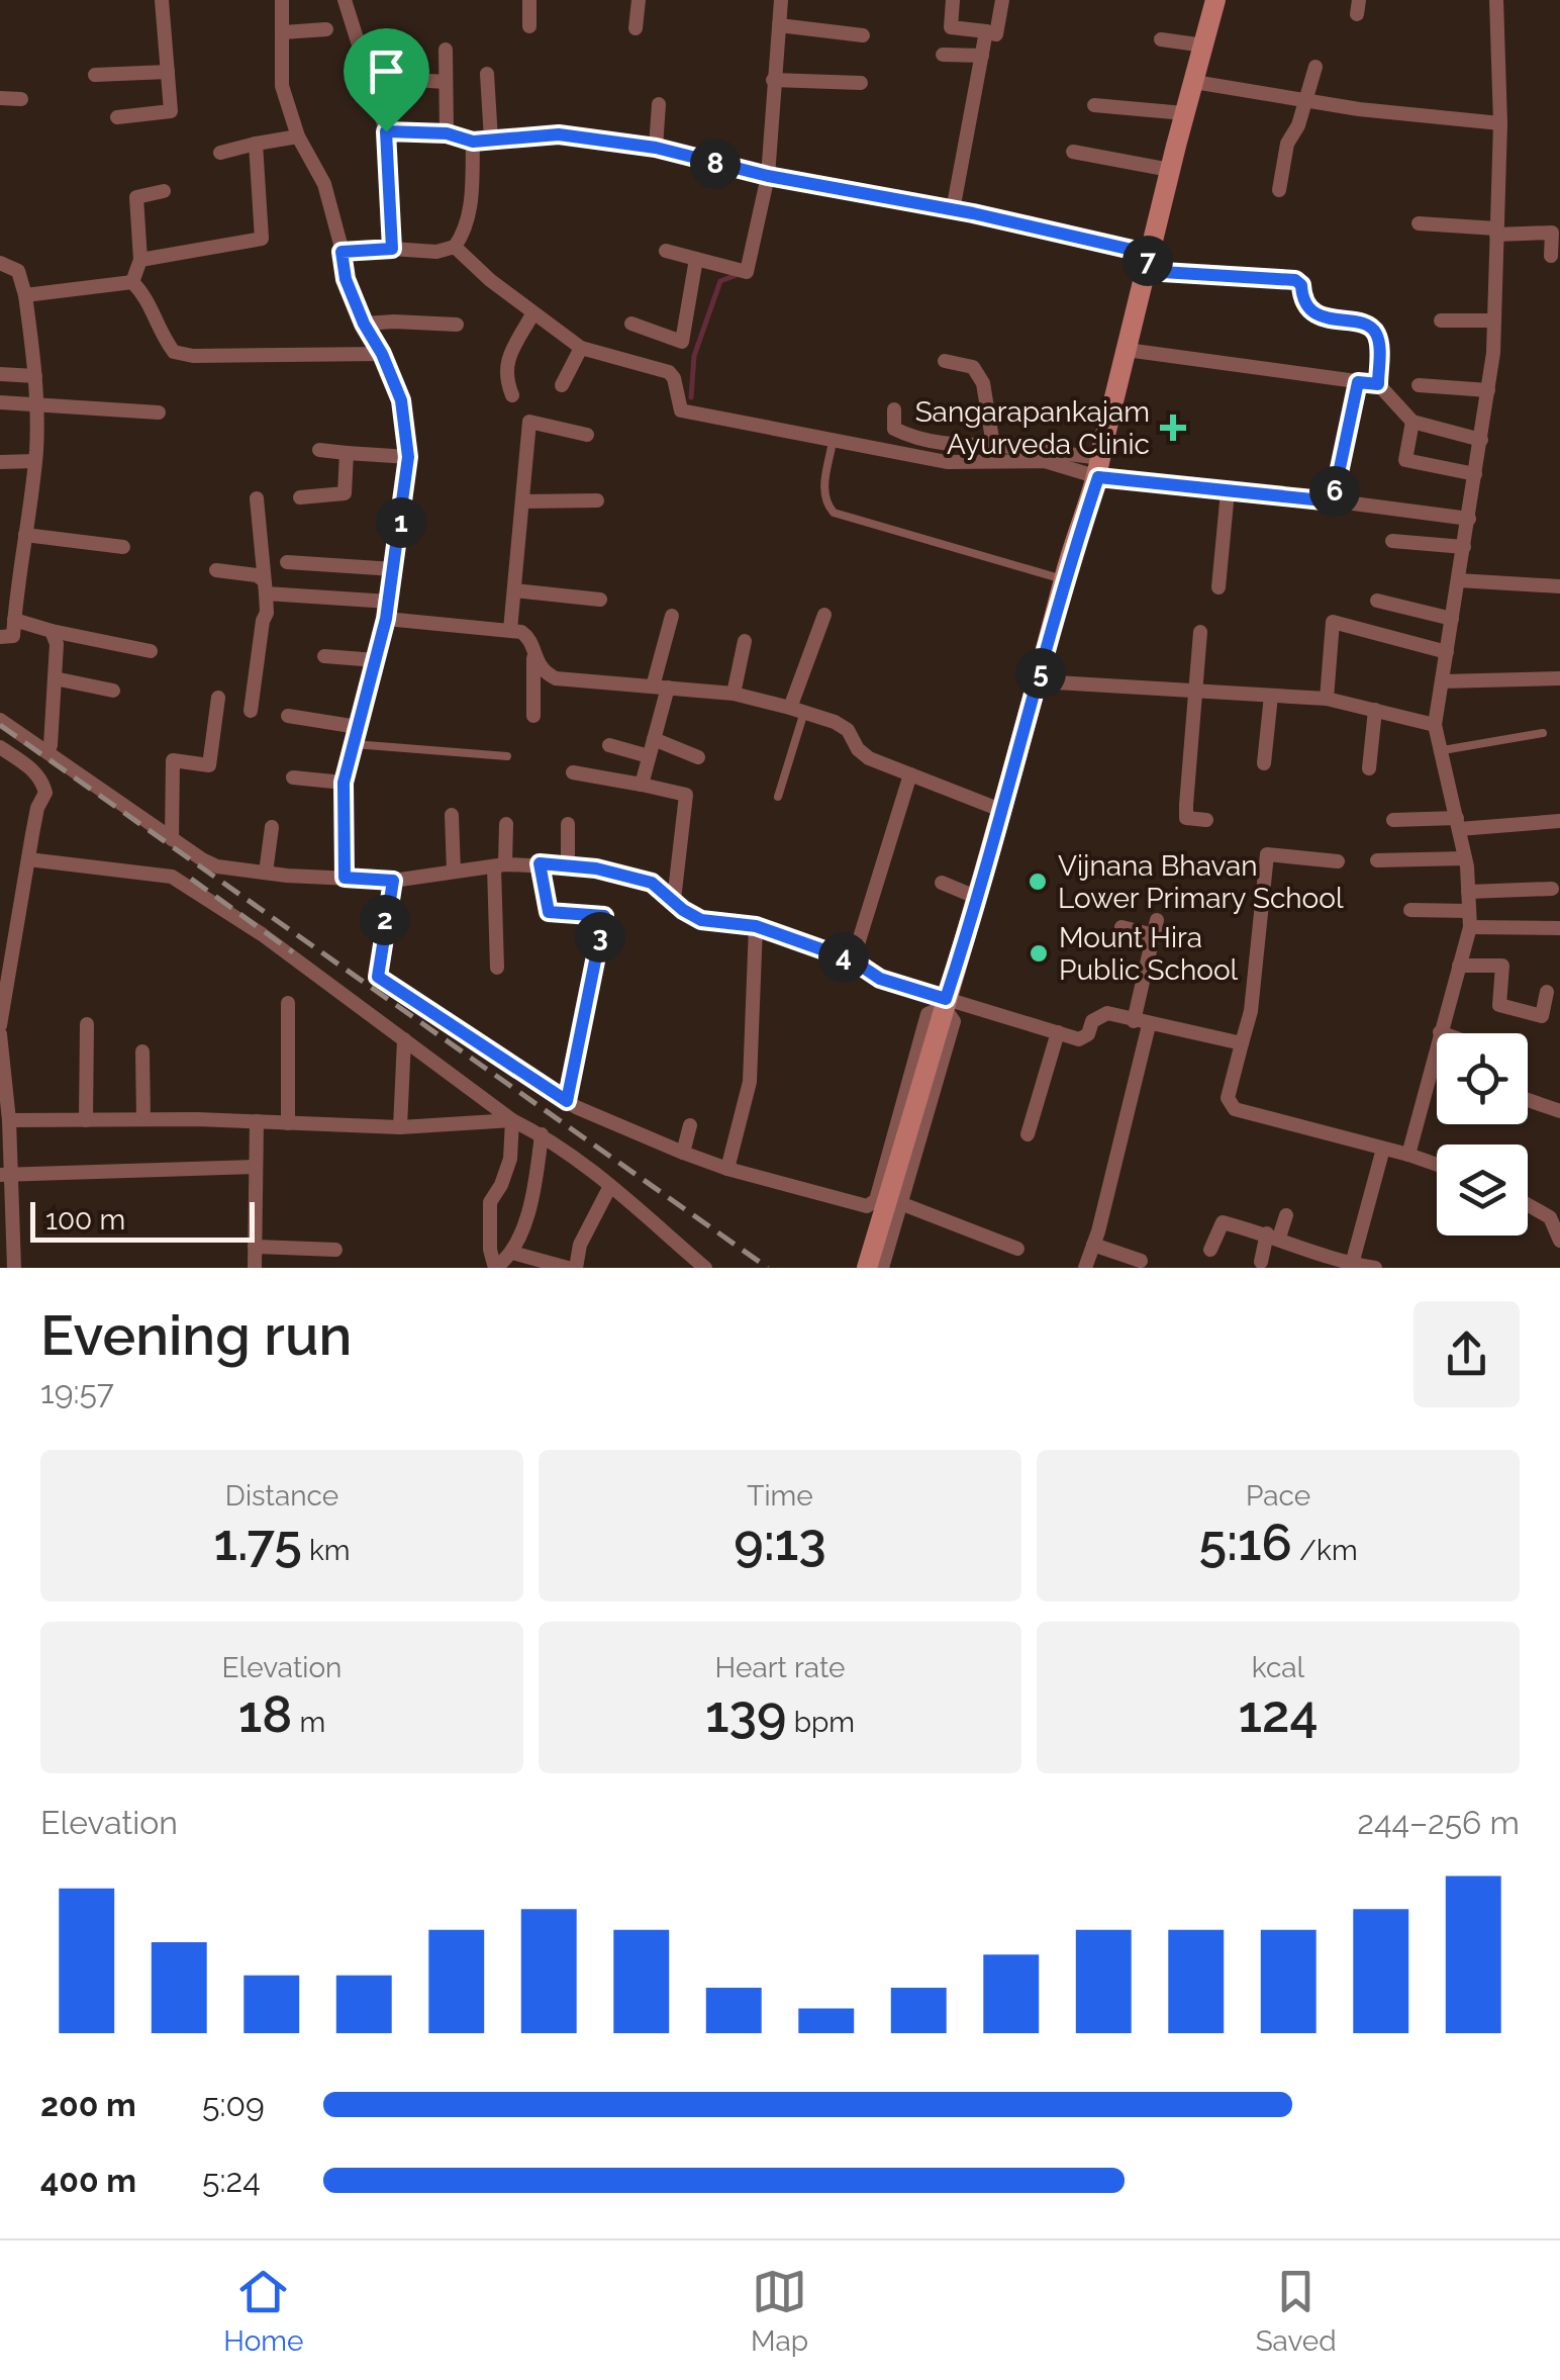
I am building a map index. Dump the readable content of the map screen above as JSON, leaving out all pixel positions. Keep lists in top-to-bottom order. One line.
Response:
{"places":{"health":["Sangarapankajam Ayurveda Clinic"],"other":["Vijnana Bhavan Lower Primary School","Mount Hira Public School"]},"scale_bar":"100 m","page":{"pins":["8","7","6","1","5","2","3","4"],"scale":"100 m","heading":["Evening run","19:57"],"stats":[["Distance","1.75 km"],["Time","9:13"],["Pace","5:16 /km"],["Elevation","18 m"],["Heart rate","139 bpm"],["kcal","124"]],"chart":["Elevation","244–256 m"],"list":[{"name":"200 m","note":"5:09"},{"name":"400 m","note":"5:24"}],"tabs":["Home","Map","Saved"]}}
